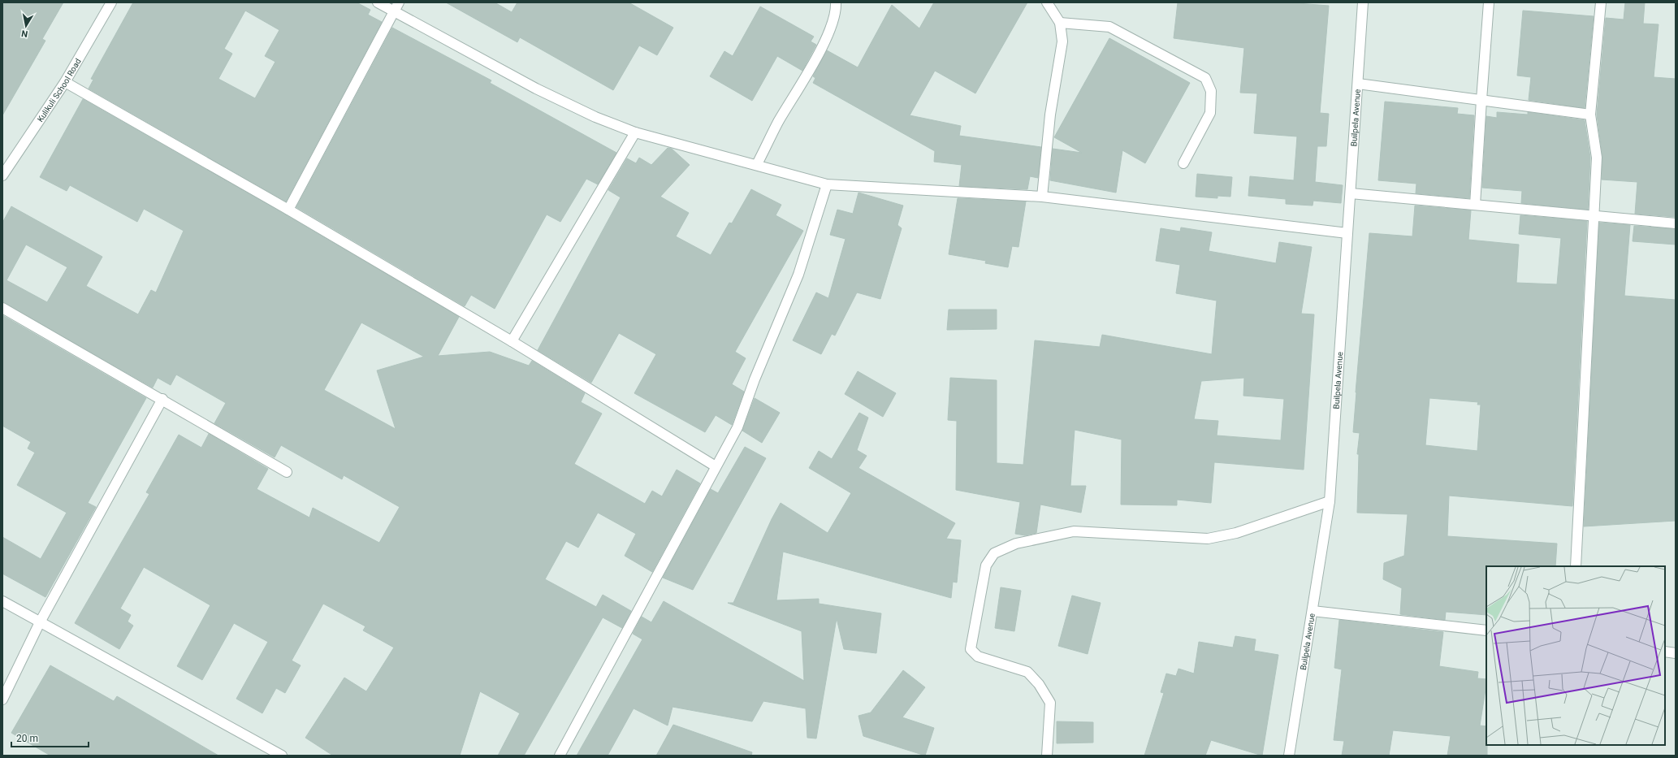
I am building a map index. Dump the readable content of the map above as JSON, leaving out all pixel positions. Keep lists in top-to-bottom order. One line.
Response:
{"streets":{"street":["Kulikuli School Road","Builpela Avenue"]},"scale_bar":"20 m","north":"bottom"}
